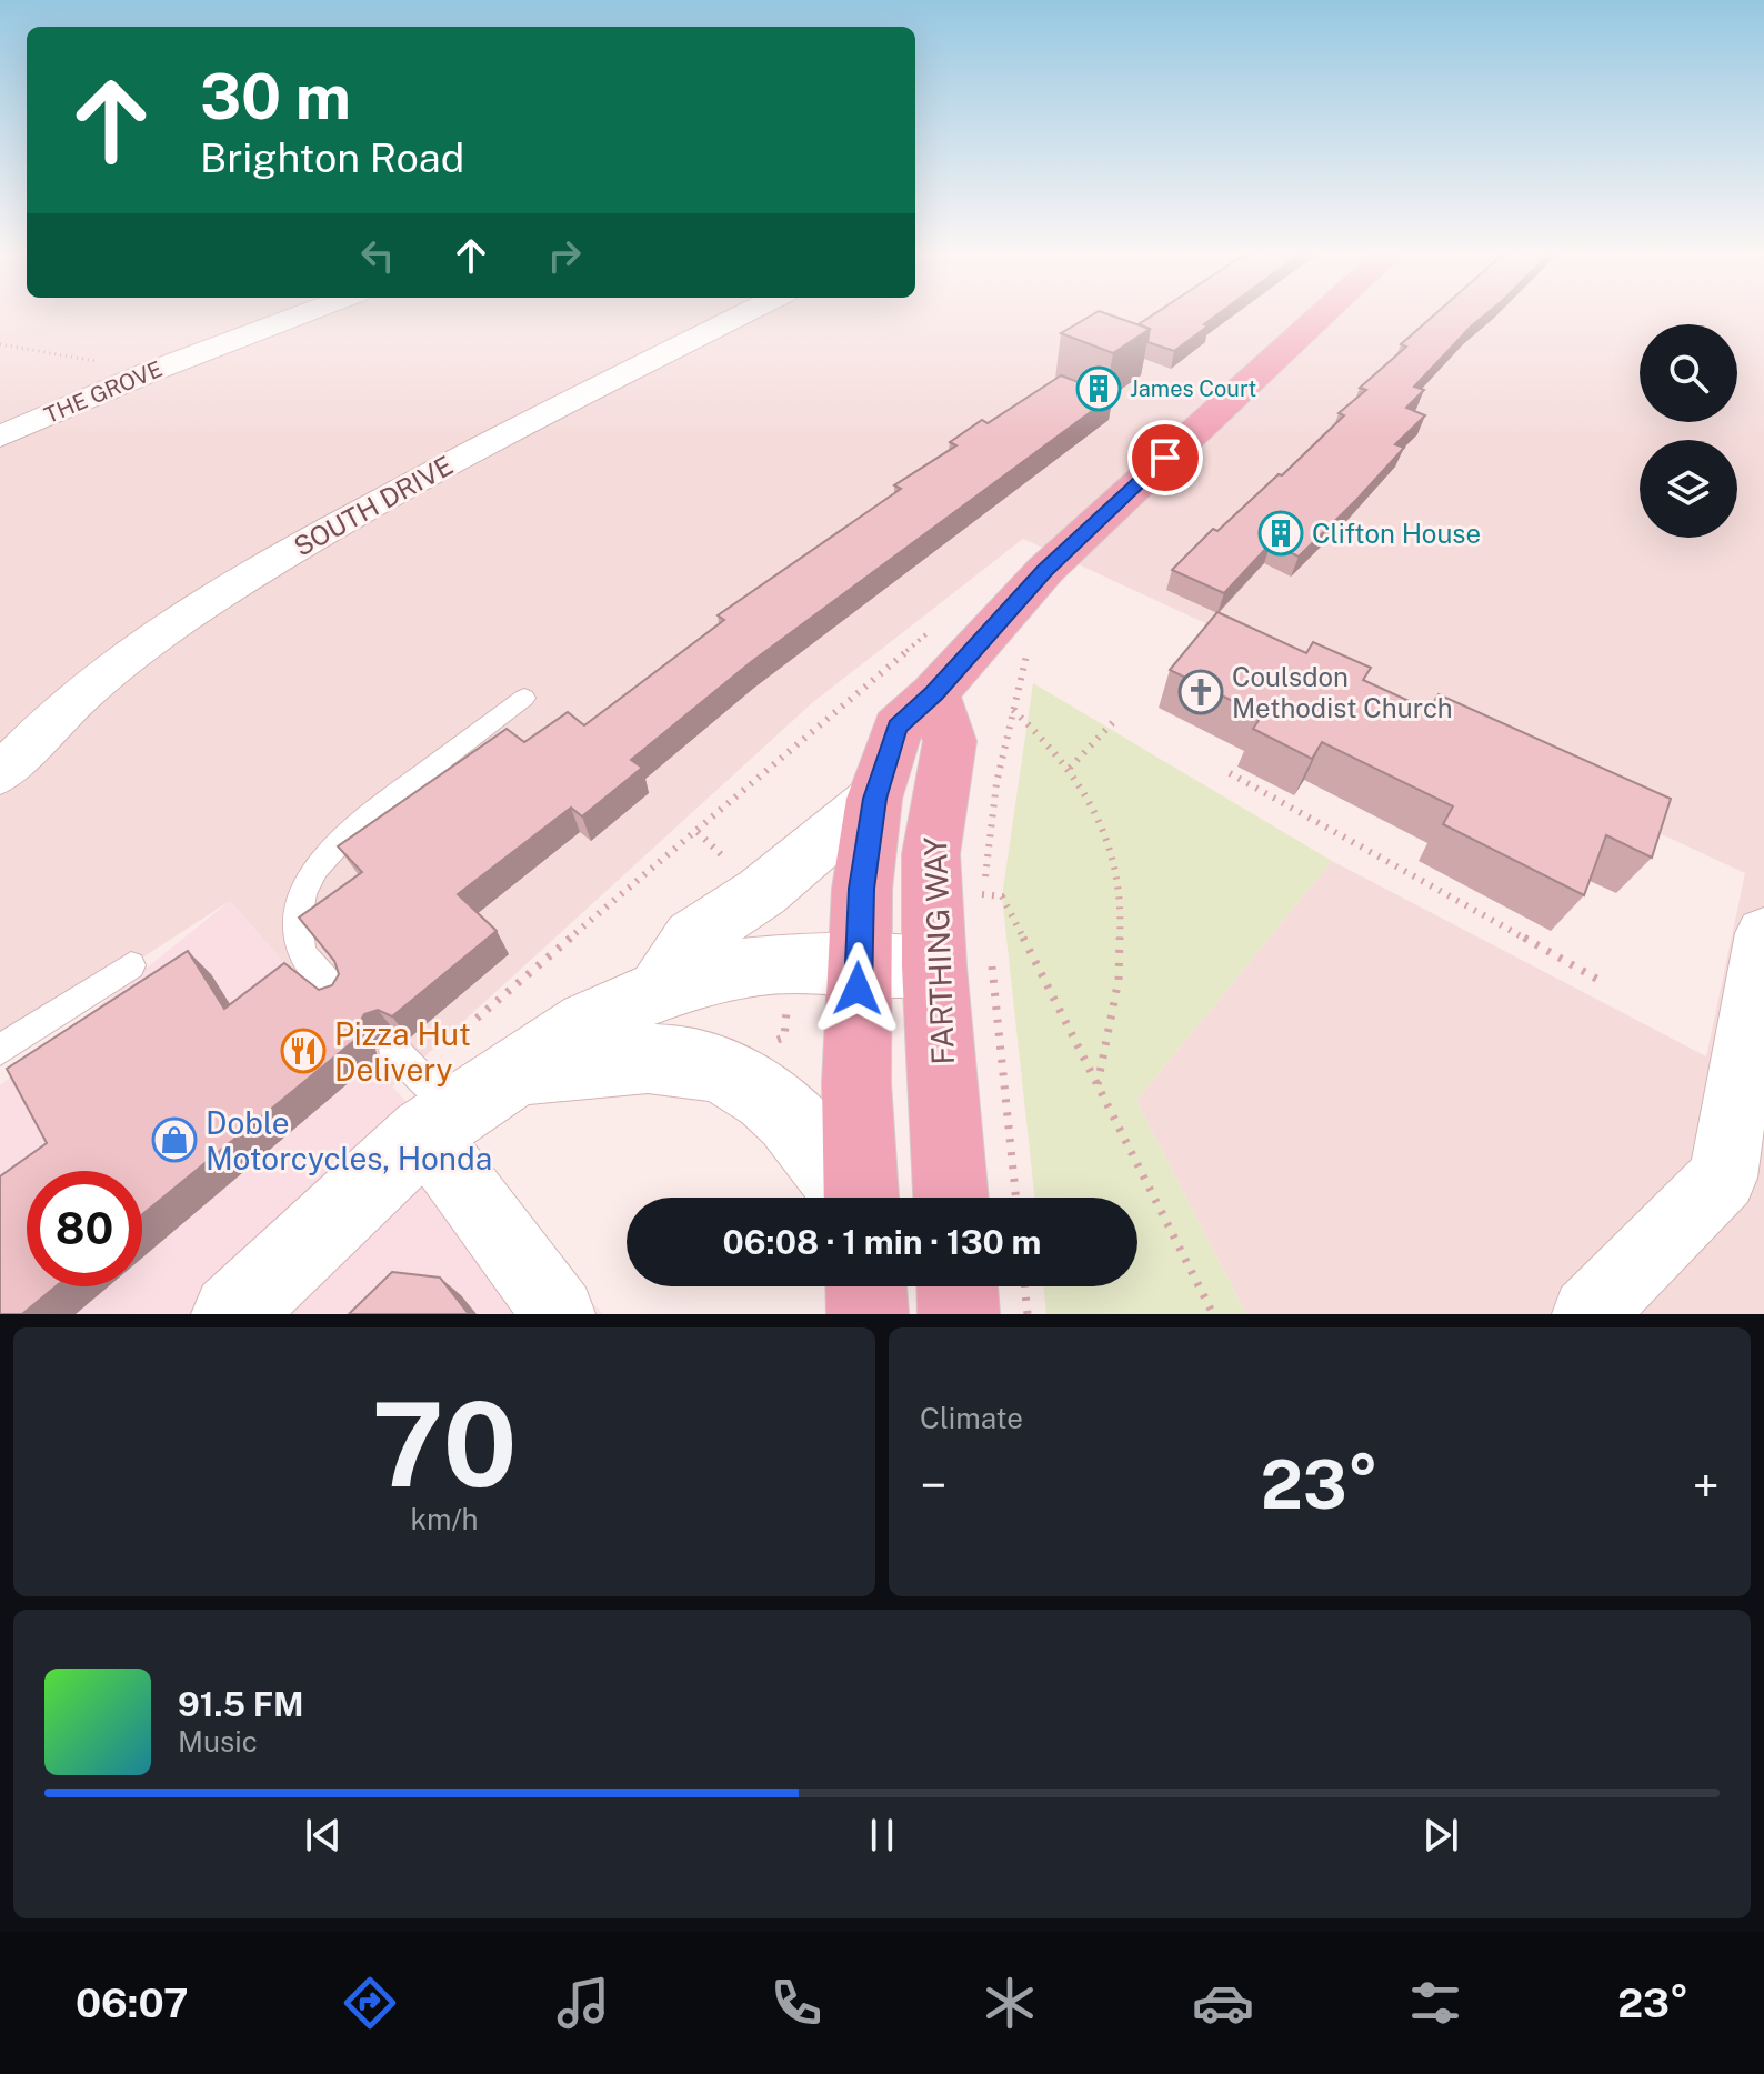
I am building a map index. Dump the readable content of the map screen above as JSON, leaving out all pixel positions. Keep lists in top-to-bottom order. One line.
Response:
{"streets":{"highway":["FARTHING WAY"],"street":["THE GROVE","SOUTH DRIVE"]},"places":{"building":["James Court","Clifton House"],"church":["Coulsdon Methodist Church"],"restaurant":["Pizza Hut Delivery"],"shop":["Doble Motorcycles, Honda"]},"page":{"turn":["30 m","Brighton Road"],"limit":"80","trip":"06:08 · 1 min · 130 m","tile":[["70","km/h"],"Climate"],"heat":["−","23°","+"],"song":["91.5 FM","Music"],"tabs":["06:07","23°"]}}
